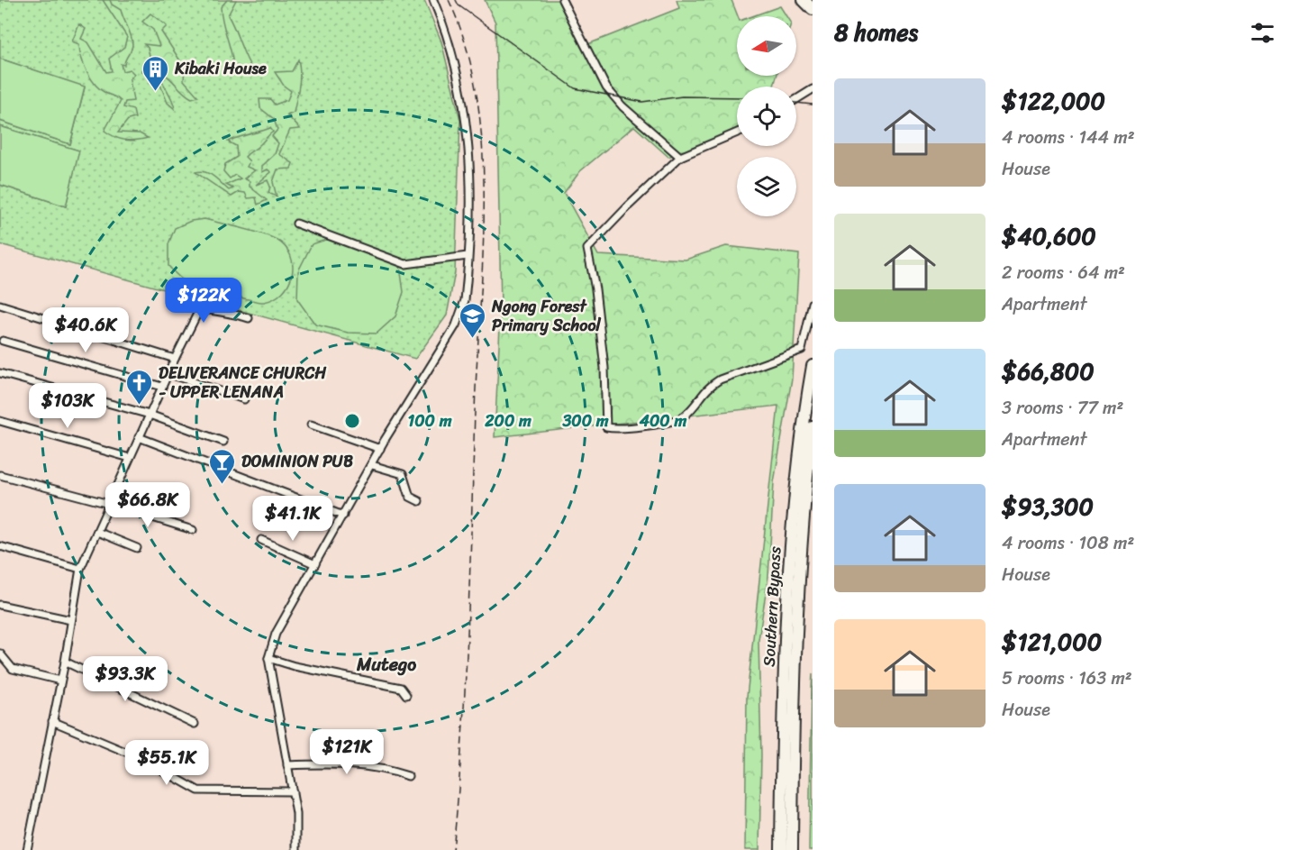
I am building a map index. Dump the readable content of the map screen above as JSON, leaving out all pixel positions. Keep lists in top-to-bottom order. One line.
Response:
{"streets":{"highway":["Southern Bypass"]},"districts":["Mutego"],"places":{"building":["Kibaki House"],"school or university":["Ngong Forest Primary School"],"church":["DELIVERANCE CHURCH - UPPER LENANA"],"bar":["DOMINION PUB"]},"north":"left","page":{"heading":"8 homes","list":[{"name":"$122,000","note":"4 rooms · 144 m² · House"},{"name":"$40,600","note":"2 rooms · 64 m² · Apartment"},{"name":"$66,800","note":"3 rooms · 77 m² · Apartment"},{"name":"$93,300","note":"4 rooms · 108 m² · House"},{"name":"$121,000","note":"5 rooms · 163 m² · House"}],"price":["$122K","$40.6K","$103K","$66.8K","$41.1K","$93.3K","$121K","$55.1K"]},"rings":["100 m","200 m","300 m","400 m"]}
